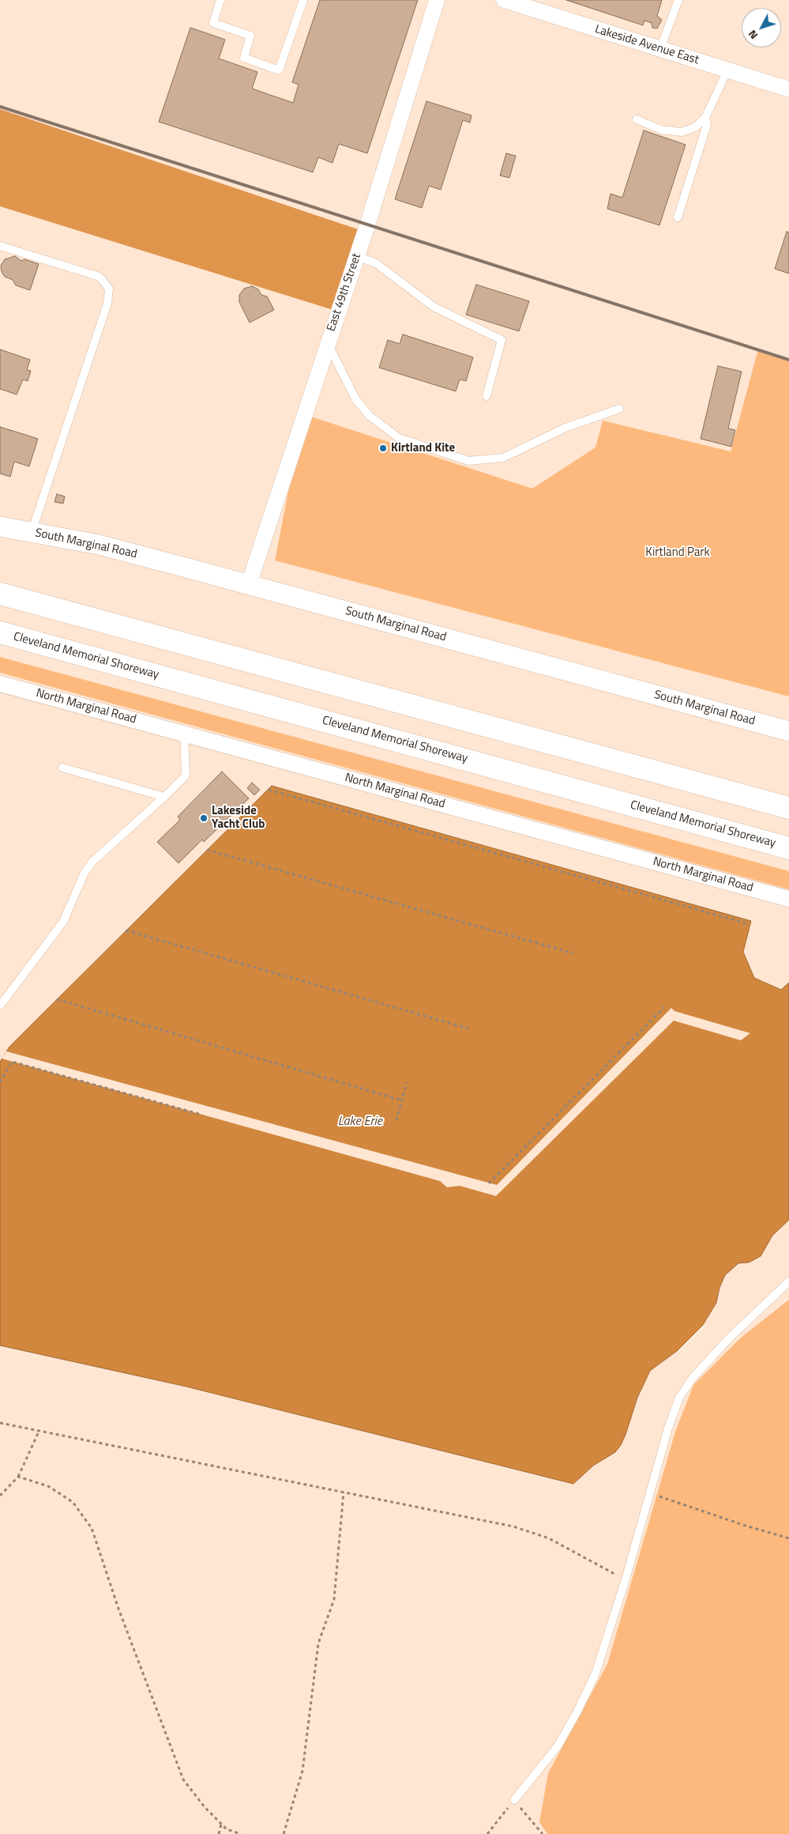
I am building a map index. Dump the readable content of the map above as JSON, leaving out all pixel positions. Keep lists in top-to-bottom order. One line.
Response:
{"streets":{"highway":["Cleveland Memorial Shoreway"],"street":["Lakeside Avenue East","East 49th Street","South Marginal Road","North Marginal Road"]},"crossings":[["East 49th Street","South Marginal Road"]],"water":["Lake Erie"],"parks":["Kirtland Park"],"places":["Kirtland Kite","Lakeside Yacht Club"],"north":"bottom left"}
